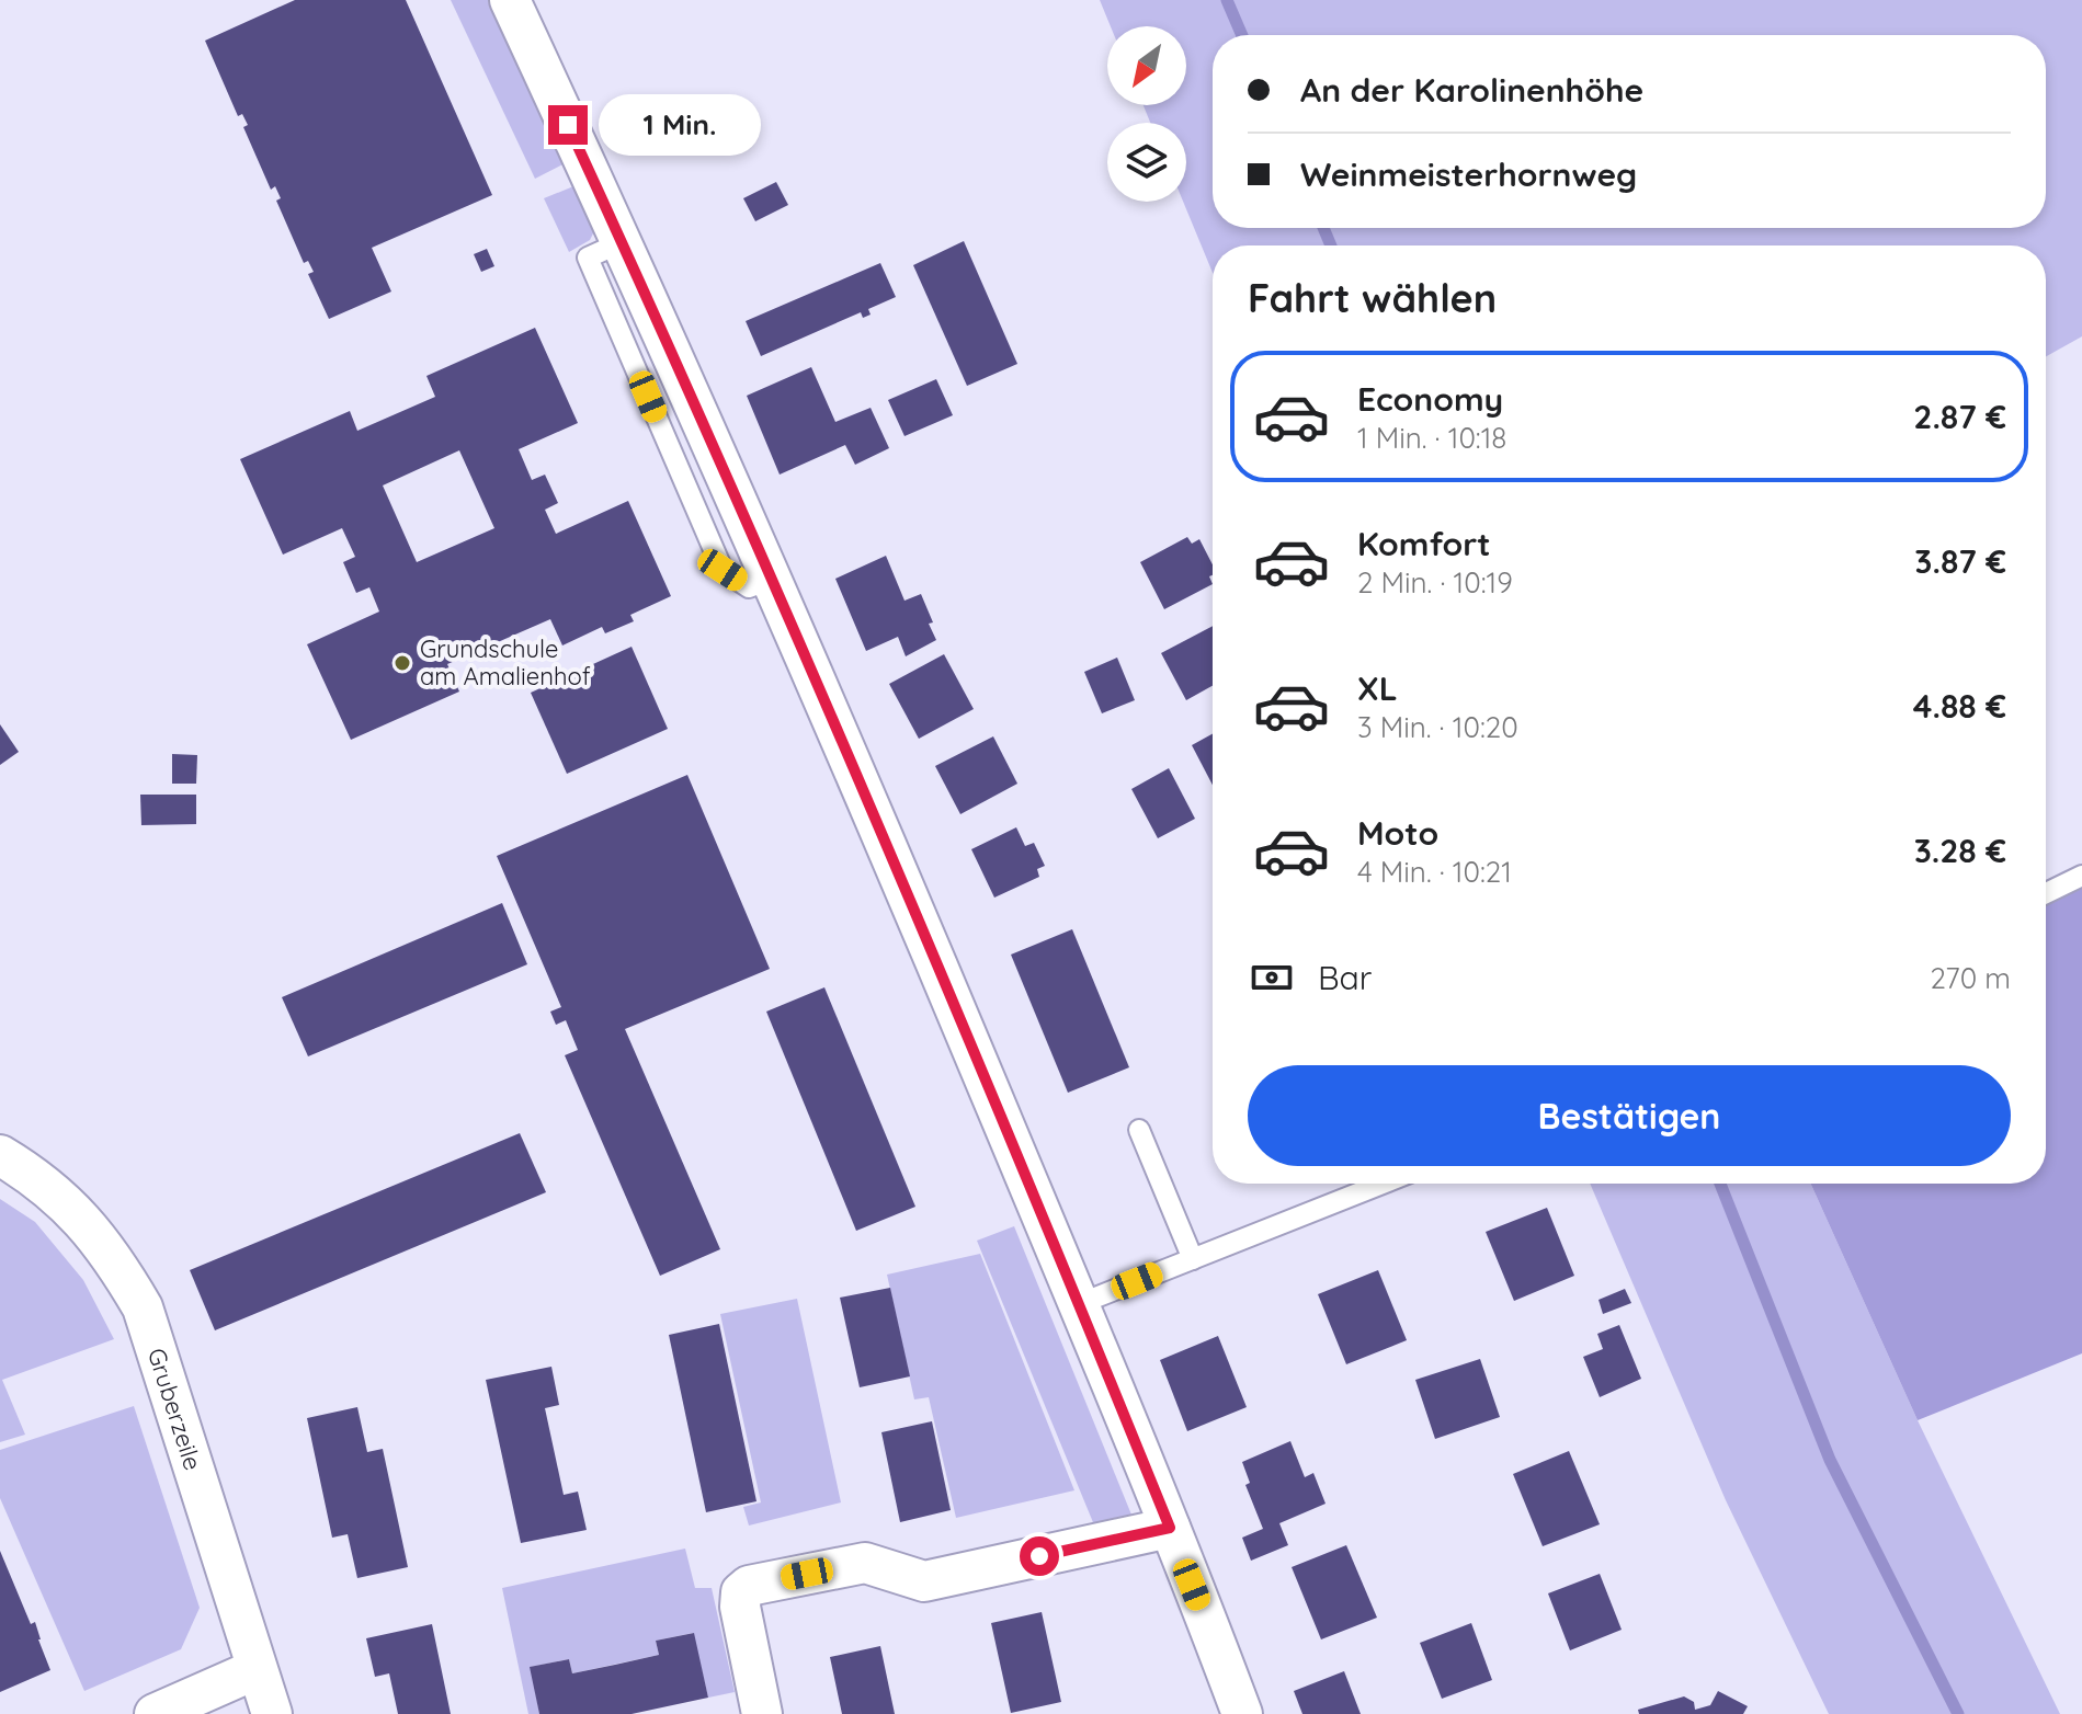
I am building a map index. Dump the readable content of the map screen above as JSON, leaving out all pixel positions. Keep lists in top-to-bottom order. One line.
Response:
{"streets":{"street":["Gruberzeile"]},"places":["Grundschule am Amalienhof"],"north":"bottom left","page":{"banner":["An der Karolinenhöhe","Weinmeisterhornweg"],"bubble":"1 Min.","heading":"Fahrt wählen","list":[{"name":"Economy","note":"1 Min. · 10:18","value":"2.87 €"},{"name":"Komfort","note":"2 Min. · 10:19","value":"3.87 €"},{"name":"XL","note":"3 Min. · 10:20","value":"4.88 €"},{"name":"Moto","note":"4 Min. · 10:21","value":"3.28 €"}],"pay":["Bar","270 m"],"buttons":"Bestätigen"}}
